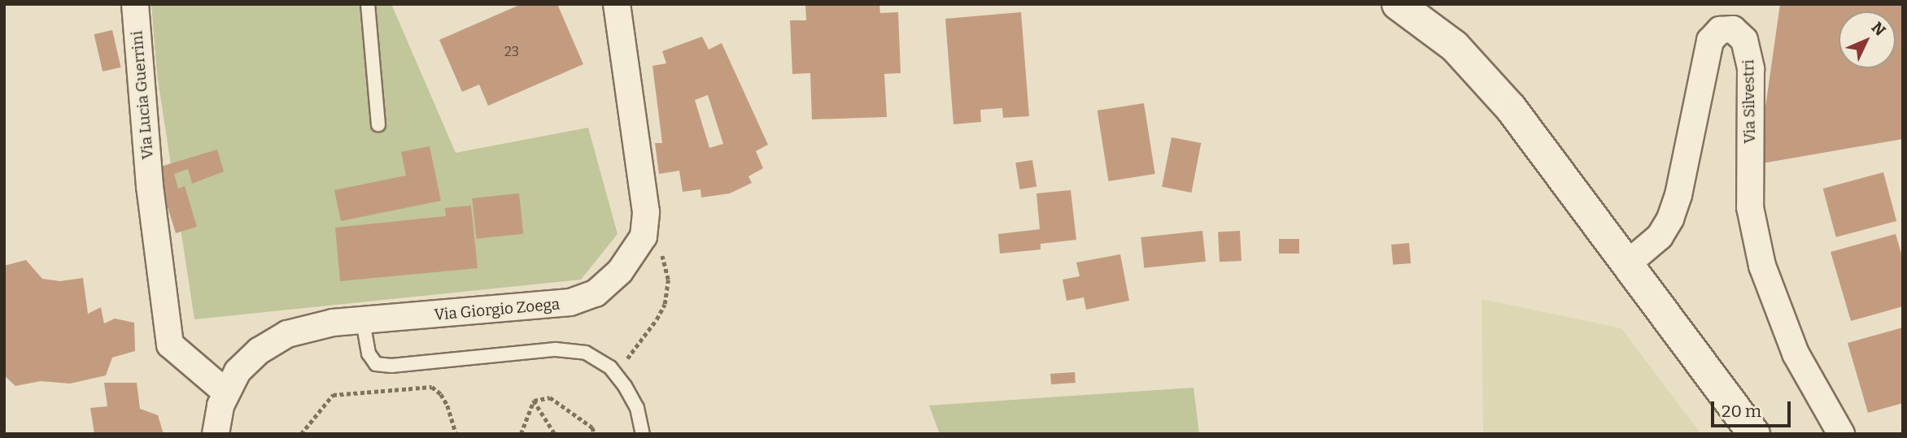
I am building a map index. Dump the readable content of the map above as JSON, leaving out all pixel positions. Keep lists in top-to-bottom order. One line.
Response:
{"streets":{"street":["Via Lucia Guerrini","Via Silvestri","Via Giorgio Zoega"]},"crossings":[["Via Lucia Guerrini","Via Giorgio Zoega"]],"house_numbers":["23"],"scale_bar":"20 m","north":"top right"}
